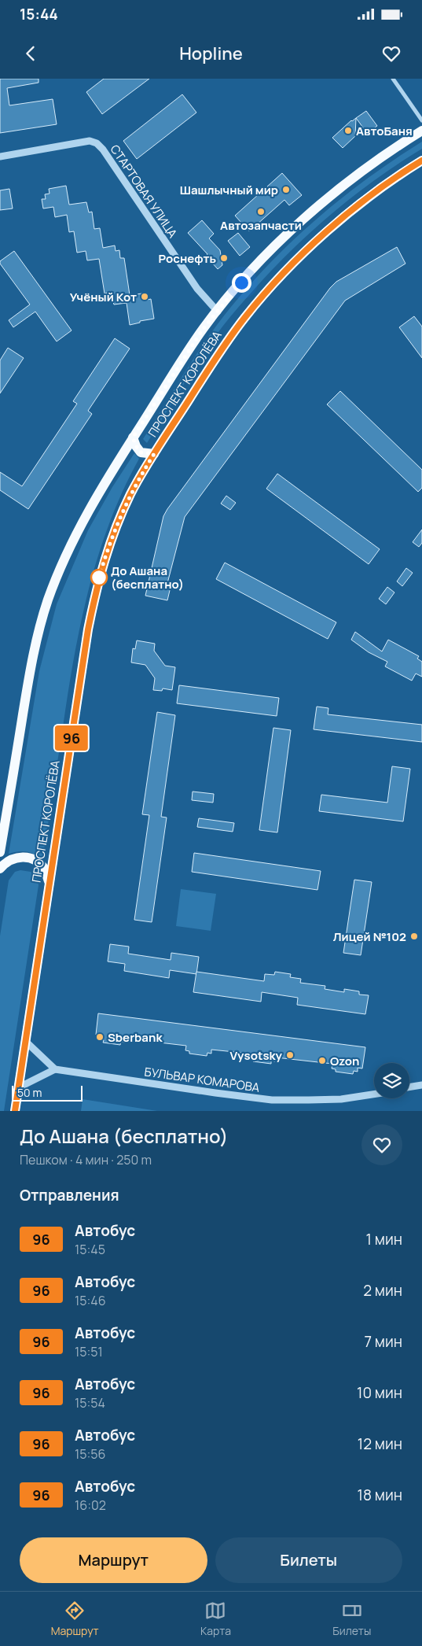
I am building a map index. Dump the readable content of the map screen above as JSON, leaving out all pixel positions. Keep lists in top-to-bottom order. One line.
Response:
{"streets":{"main road":["ПРОСПЕКТ КОРОЛЁВА"],"street":["СТАРТОВАЯ УЛИЦА","БУЛЬВАР КОМАРОВА"]},"crossings":[["СТАРТОВАЯ УЛИЦА","ПРОСПЕКТ КОРОЛЁВА"]],"places":["АвтоБаня","Шашлычный мир","Автозапчасти","Роснефть","Учёный Кот","До Ашана (бесплатно)","Лицей №102","Sberbank","Vysotsky","Ozon"],"lines":["bus line 96"],"scale_bar":"50 m","page":{"status":"15:44","header":"Hopline","on_map":"96","scale":"50 m","heading":[["До Ашана (бесплатно)","Пешком · 4 мин · 250 m"],"Отправления"],"list":[{"mark":"96","name":"Автобус","note":"15:45","value":"1 мин"},{"mark":"96","name":"Автобус","note":"15:46","value":"2 мин"},{"mark":"96","name":"Автобус","note":"15:51","value":"7 мин"},{"mark":"96","name":"Автобус","note":"15:54","value":"10 мин"},{"mark":"96","name":"Автобус","note":"15:56","value":"12 мин"},{"mark":"96","name":"Автобус","note":"16:02","value":"18 мин"}],"buttons":["Маршрут","Билеты"],"tabs":["Маршрут","Карта","Билеты"]}}
